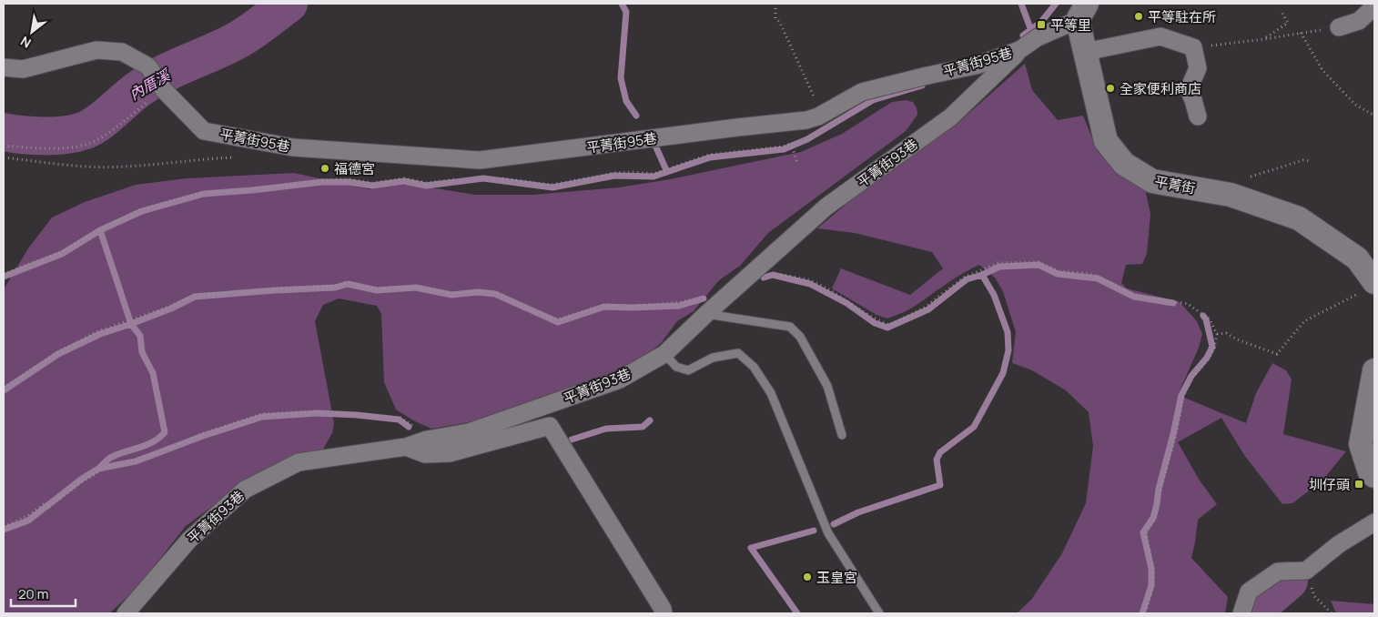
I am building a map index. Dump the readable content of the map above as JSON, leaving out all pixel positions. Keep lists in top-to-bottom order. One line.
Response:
{"streets":{"street":["平菁街95巷","平菁街93巷","平菁街"]},"crossings":[["平菁街95巷","平菁街93巷"],["平菁街95巷","平菁街"]],"water":["內厝溪"],"places":{"other":["平等駐在所","全家便利商店","福德宮","玉皇宮"],"transit":["平等里","圳仔頭"]},"scale_bar":"20 m","north":"bottom left"}
